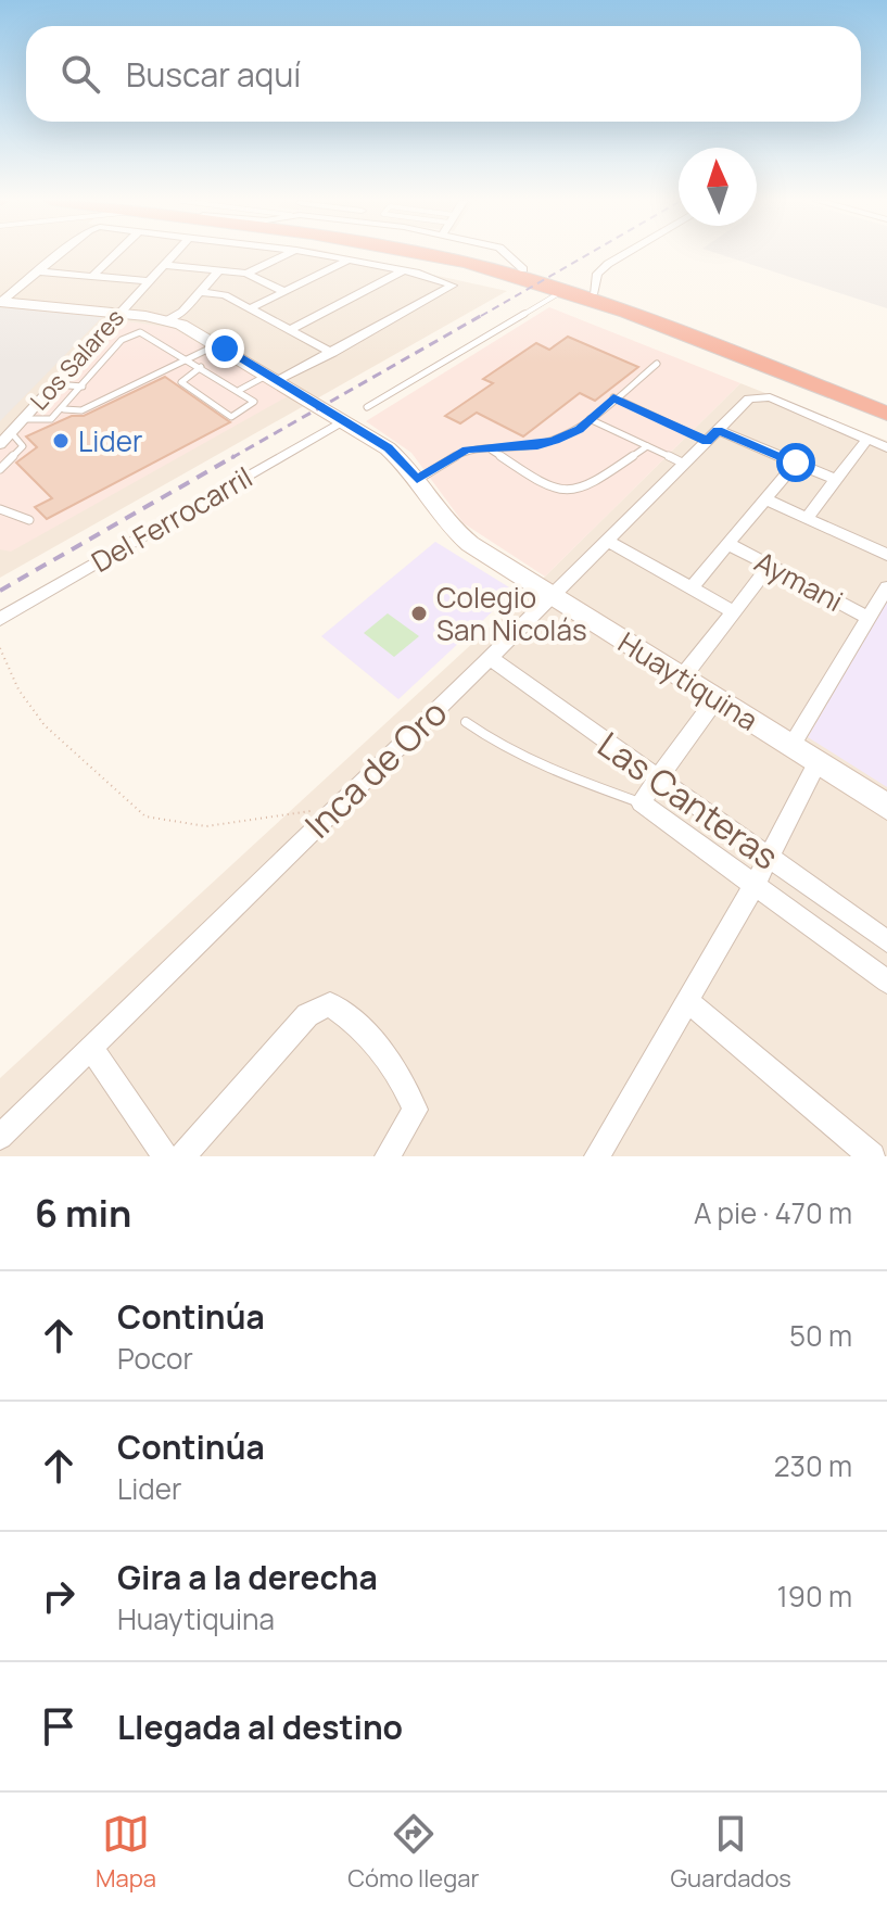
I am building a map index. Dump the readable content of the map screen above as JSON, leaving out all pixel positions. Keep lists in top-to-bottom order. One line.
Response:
{"streets":{"street":["Los Salares","Del Ferrocarril","Aymani","Huaytiquina","Inca de Oro","Las Canteras"]},"crossings":[["Los Salares","Huaytiquina"],["Del Ferrocarril","Huaytiquina"],["Aymani","Inca de Oro"],["Huaytiquina","Inca de Oro"],["Inca de Oro","Las Canteras"]],"places":["Lider","Colegio San Nicolás"],"north":"top","page":{"search":"Buscar aquí","heading":["6 min","A pie · 470 m"],"list":[["Continúa","Pocor","50 m"],["Continúa","Lider","230 m"],["Gira a la derecha","Huaytiquina","190 m"],"Llegada al destino"],"nav":["Mapa","Cómo llegar","Guardados"]}}
